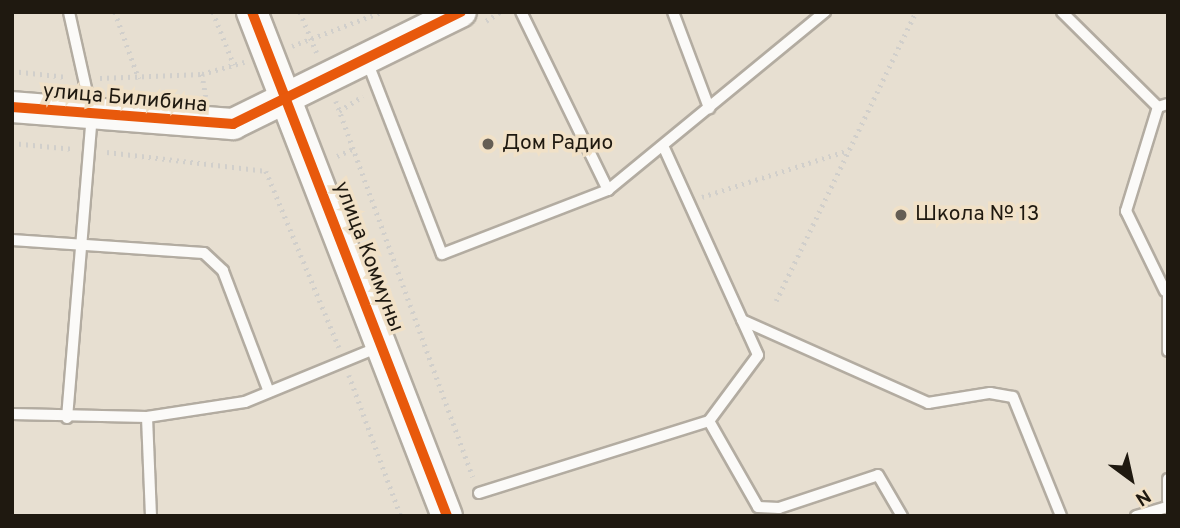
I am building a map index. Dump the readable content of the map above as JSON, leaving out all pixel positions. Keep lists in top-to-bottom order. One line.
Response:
{"streets":{"street":["улица Билибина","улица Коммуны"]},"crossings":[["улица Билибина","улица Коммуны"]],"places":["Дом Радио","Школа № 13"],"north":"bottom right"}
